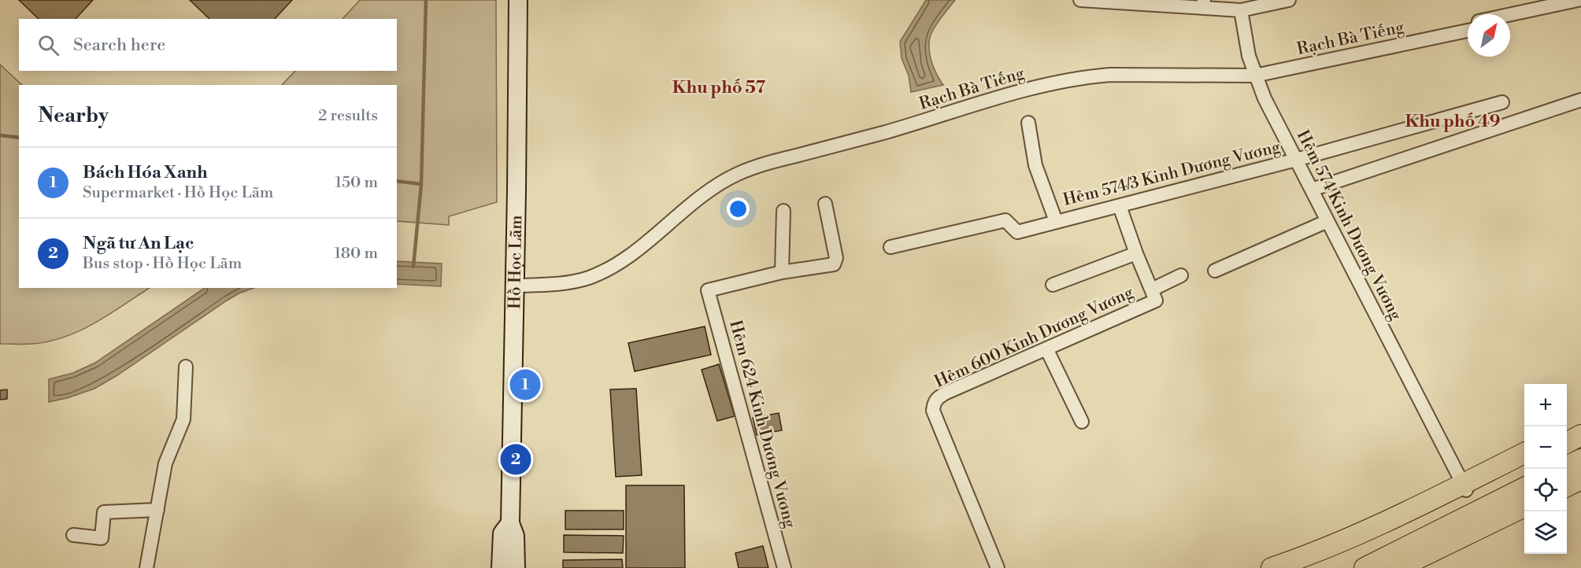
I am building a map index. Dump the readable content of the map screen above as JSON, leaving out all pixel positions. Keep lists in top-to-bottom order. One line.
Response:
{"streets":{"main road":["Hồ Học Lãm"],"street":["Rạch Bà Tiếng","Hẻm 574/3 Kinh Dương Vương","Hẻm 574 Kinh Dương Vương","Hẻm 600 Kinh Dương Vương","Hẻm 624 Kinh Dương Vương"]},"crossings":[["Rạch Bà Tiếng","Hẻm 574 Kinh Dương Vương"],["Rạch Bà Tiếng","Hồ Học Lãm"],["Hẻm 574/3 Kinh Dương Vương","Hẻm 574 Kinh Dương Vương"]],"districts":["Khu phố 57","Khu phố 49"],"north":"top right","page":{"search":"Search here","heading":["Nearby","2 results"],"list":[{"mark":"1","name":"Bách Hóa Xanh","note":"Supermarket · Hồ Học Lãm","value":"150 m"},{"mark":"2","name":"Ngã tư An Lạc","note":"Bus stop · Hồ Học Lãm","value":"180 m"}],"pins":["1","2"],"map_buttons":["+","−"]}}
